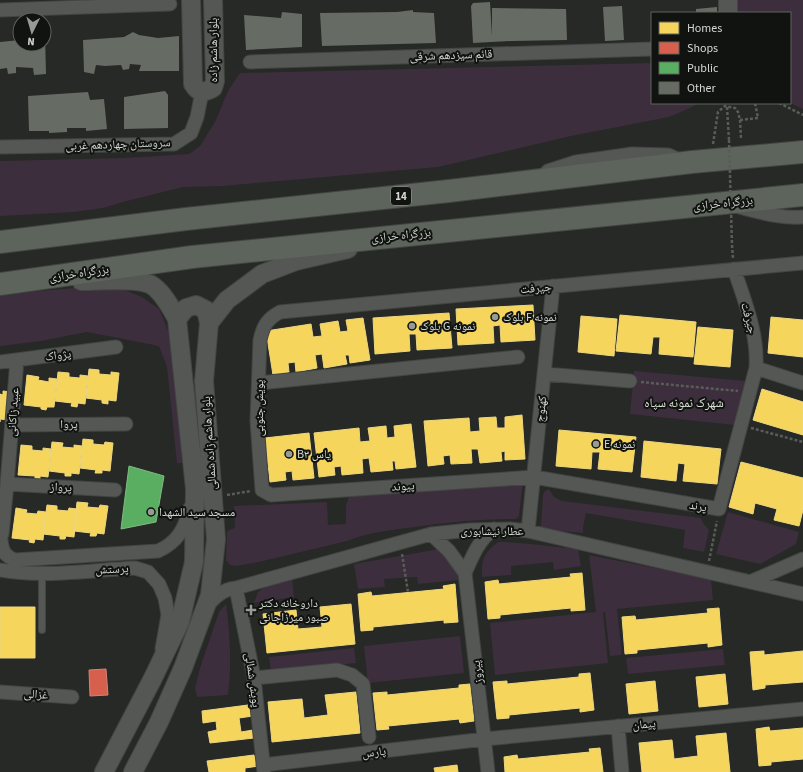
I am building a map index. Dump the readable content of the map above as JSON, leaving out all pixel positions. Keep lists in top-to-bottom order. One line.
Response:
{"streets":{"highway":["14","بزرگراه خرازی"],"street":["بلوار هاشم زاده","قائم سیزدهم شرقی","سروستان چهاردهم غربی","جيرفت","جیرفت","پژواک","پویش جنوبی","كهنوج","عبید زاکانی","پروا","بلوار هاشم زاده شمالی","پیوند","پرواز","پرند","عطار نیشابوری","پرستش","پیروز","پویش شمالی","غزالی","پیمان","پارس"]},"crossings":[["بلوار هاشم زاده","سروستان چهاردهم غربی"],["بزرگراه خرازی","بلوار هاشم زاده شمالی"],["جيرفت","جیرفت"],["جيرفت","پویش جنوبی"],["جيرفت","كهنوج"],["جیرفت","پرند"],["پژواک","عبید زاکانی"],["پویش جنوبی","پیوند"],["كهنوج","پیوند"],["كهنوج","پرند"],["كهنوج","عطار نیشابوری"],["عبید زاکانی","پروا"],["عبید زاکانی","پرواز"],["عبید زاکانی","پرستش"],["بلوار هاشم زاده شمالی","عطار نیشابوری"],["بلوار هاشم زاده شمالی","پرستش"],["پیوند","پرند"],["عطار نیشابوری","پیروز"],["عطار نیشابوری","پویش شمالی"],["پیروز","پیمان"],["پیروز","پارس"],["پویش شمالی","پارس"],["پیمان","پارس"]],"districts":["شهرک نمونه سپاه"],"places":{"other":["بلوک F نمونه","بلوک G نمونه","E نمونه","B۳ یاس","مسجد سید الشهدا"],"health":["داروخانه دکتر صبور میرزاجانی"]},"legend":["Homes","Shops","Public","Other"],"north":"bottom"}
